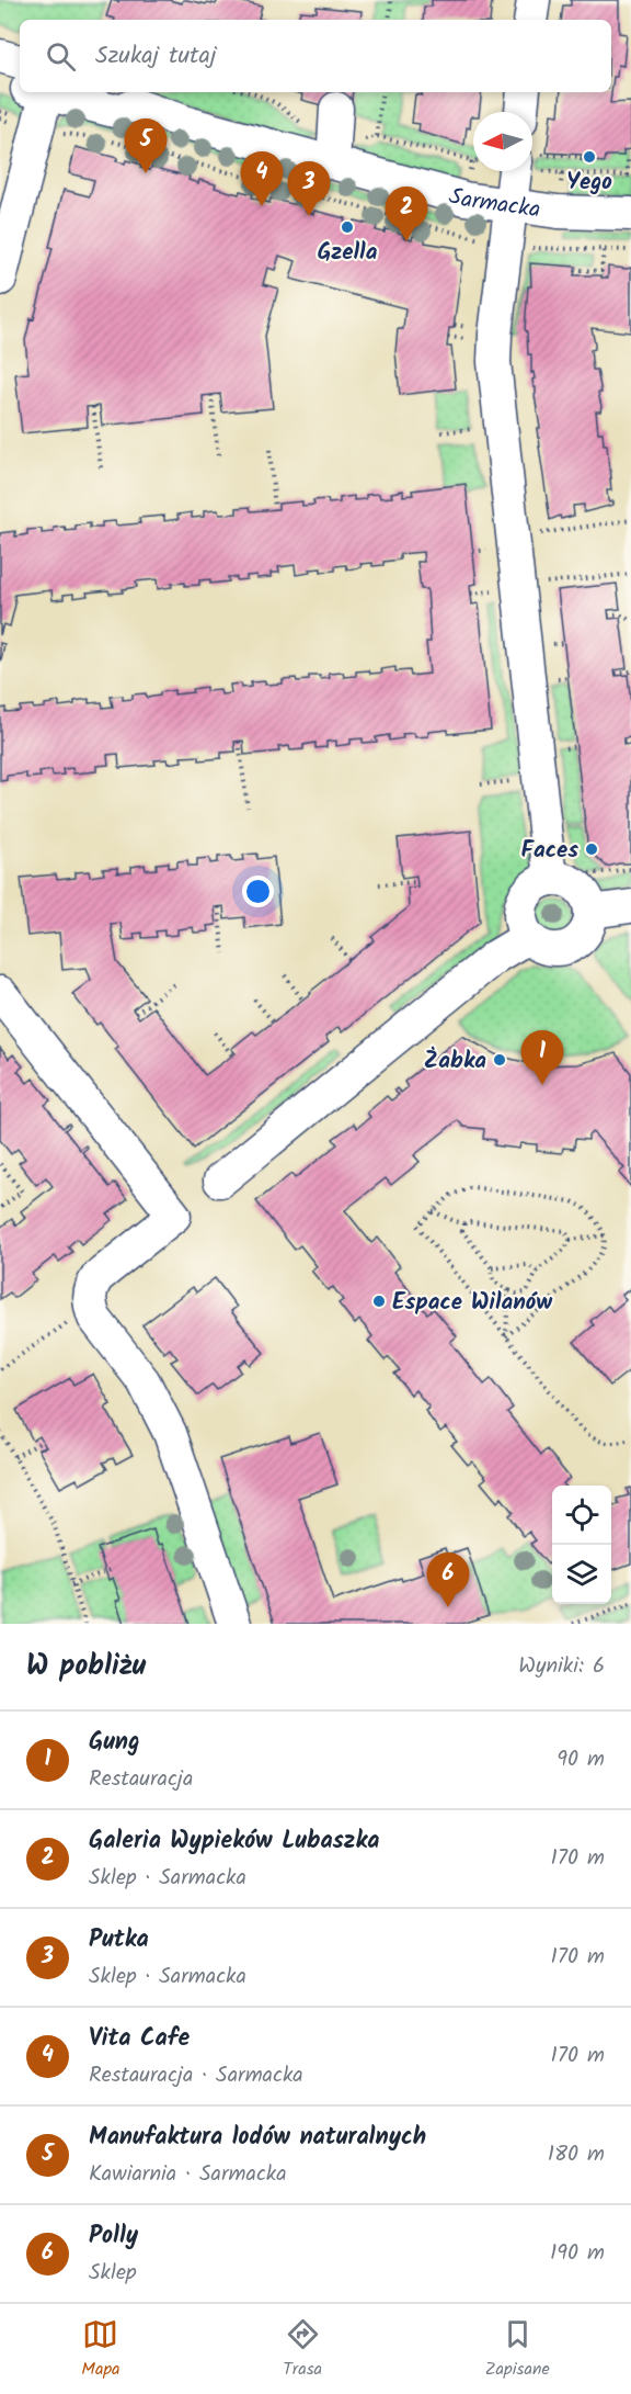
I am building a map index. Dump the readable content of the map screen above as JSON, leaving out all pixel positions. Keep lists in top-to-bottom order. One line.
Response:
{"streets":{"street":["Sarmacka"]},"places":["Yego","Gzella","Faces","Żabka","Espace Wilanów"],"north":"left","page":{"search":"Szukaj tutaj","pins":["5","4","3","2","1","6"],"heading":["W pobliżu","Wyniki: 6"],"list":[{"mark":"1","name":"Gung","note":"Restauracja","value":"90 m"},{"mark":"2","name":"Galeria Wypieków Lubaszka","note":"Sklep · Sarmacka","value":"170 m"},{"mark":"3","name":"Putka","note":"Sklep · Sarmacka","value":"170 m"},{"mark":"4","name":"Vita Cafe","note":"Restauracja · Sarmacka","value":"170 m"},{"mark":"5","name":"Manufaktura lodów naturalnych","note":"Kawiarnia · Sarmacka","value":"180 m"},{"mark":"6","name":"Polly","note":"Sklep","value":"190 m"}],"nav":["Mapa","Trasa","Zapisane"]}}
